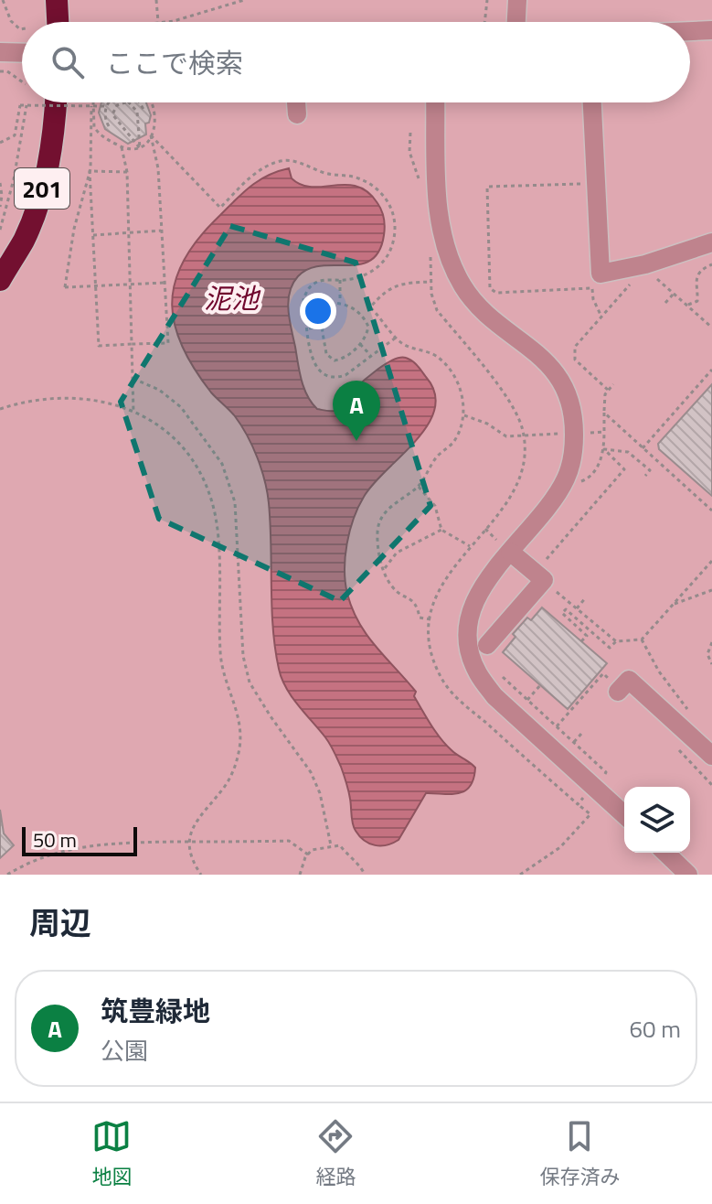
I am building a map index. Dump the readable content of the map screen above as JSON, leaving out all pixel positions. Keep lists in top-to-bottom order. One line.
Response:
{"streets":{"highway":["201"]},"water":["泥池"],"scale_bar":"50 m","page":{"search":"ここで検索","pins":"A","scale":"50 m","heading":"周辺","list":[{"mark":"A","name":"筑豊緑地","note":"公園","value":"60 m"}],"nav":["地図","経路","保存済み"]}}
